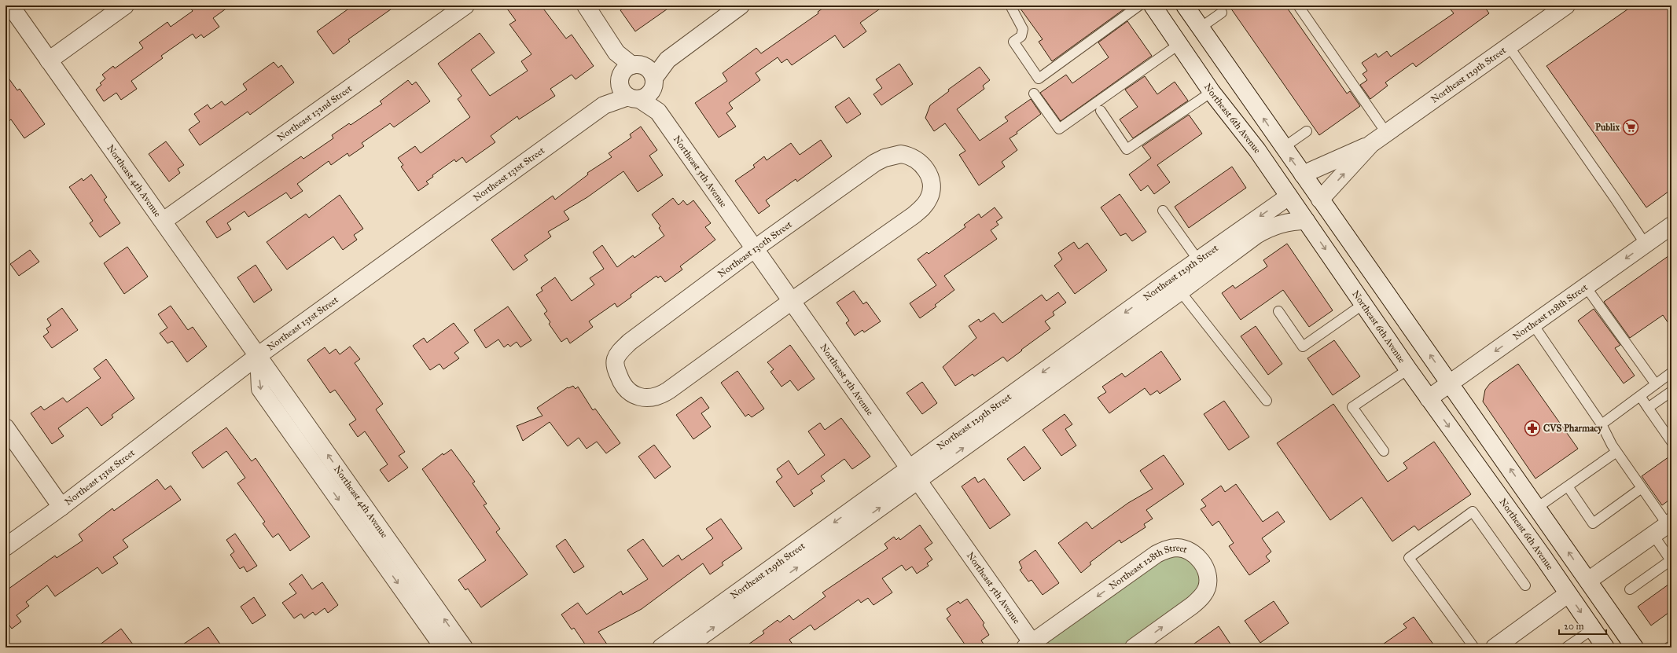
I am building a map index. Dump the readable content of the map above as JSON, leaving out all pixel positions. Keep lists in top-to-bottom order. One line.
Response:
{"streets":{"street":["Northeast 129th Street","Northeast 132nd Street","Northeast 6th Avenue","Northeast 5th Avenue","Northeast 131st Street","Northeast 4th Avenue","Northeast 130th Street","Northeast 128th Street"]},"crossings":[["Northeast 129th Street","Northeast 6th Avenue"],["Northeast 129th Street","Northeast 5th Avenue"],["Northeast 132nd Street","Northeast 4th Avenue"],["Northeast 6th Avenue","Northeast 128th Street"],["Northeast 5th Avenue","Northeast 131st Street"],["Northeast 5th Avenue","Northeast 130th Street"],["Northeast 5th Avenue","Northeast 128th Street"],["Northeast 131st Street","Northeast 4th Avenue"]],"places":{"supermarket":["Publix"],"pharmacy":["CVS Pharmacy"]},"scale_bar":"20 m"}
